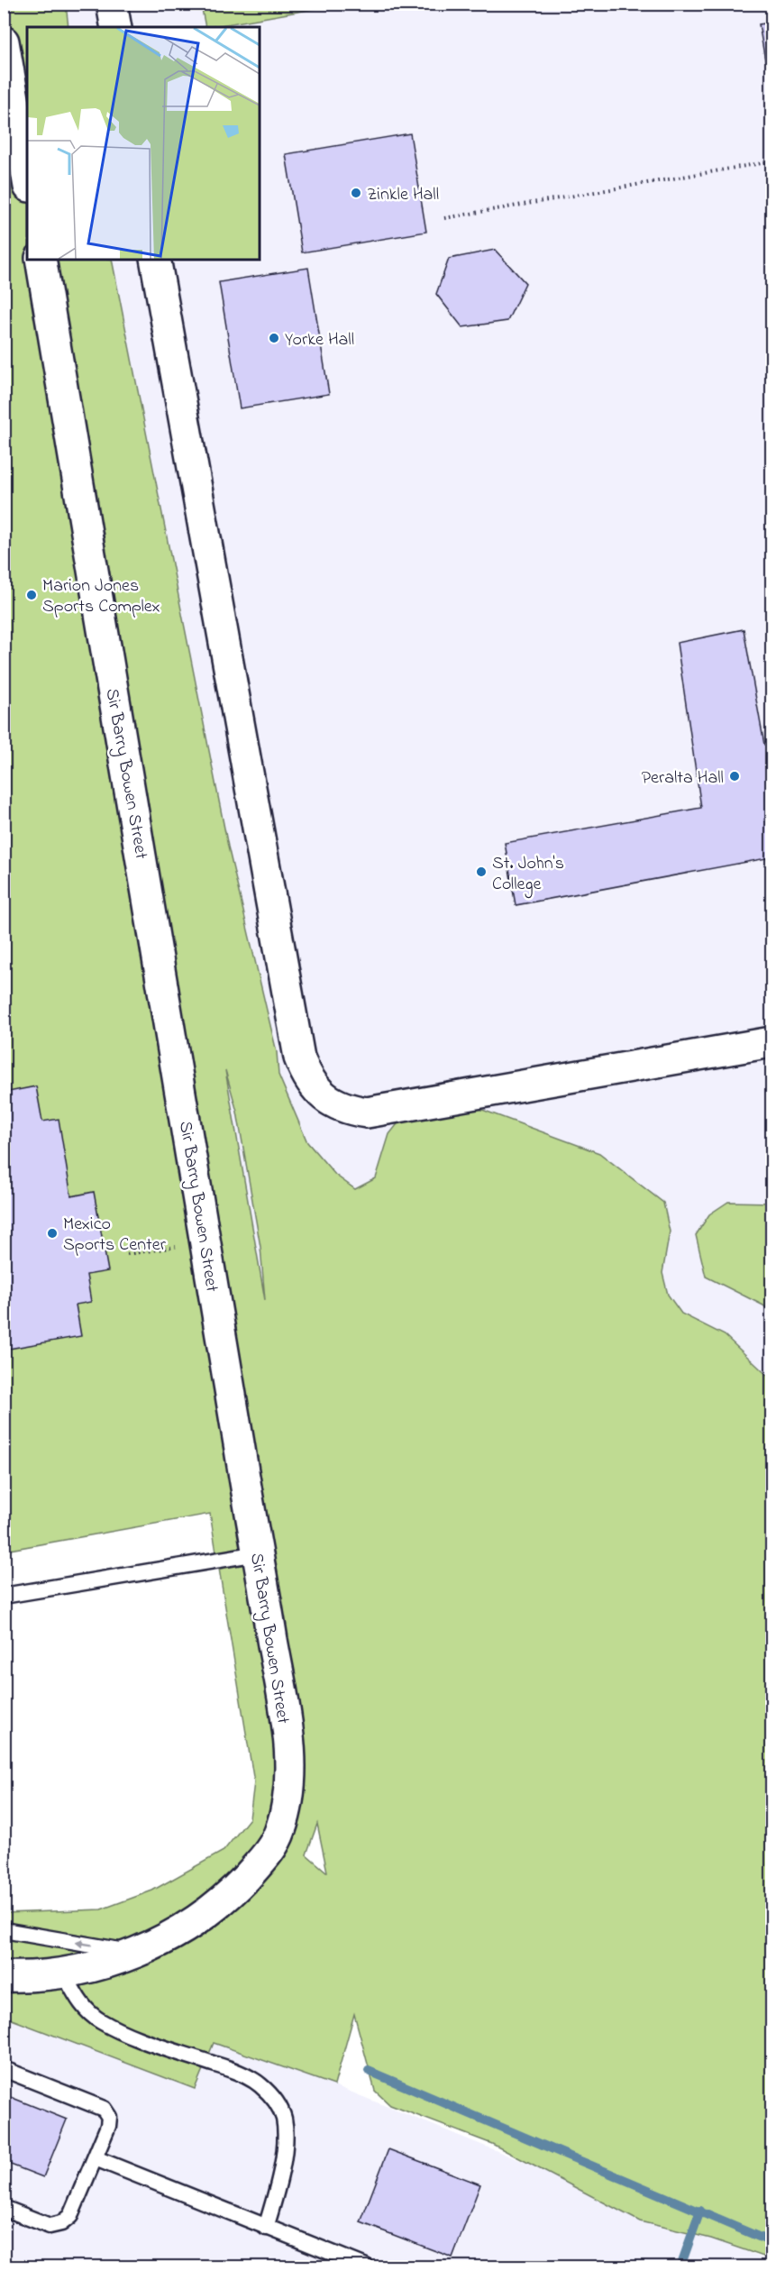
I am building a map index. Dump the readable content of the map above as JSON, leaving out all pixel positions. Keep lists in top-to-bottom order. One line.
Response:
{"streets":{"street":["Sir Barry Bowen Street"]},"places":["Zinkle Hall","Yorke Hall","Marion Jones Sports Complex","Peralta Hall","St. John's College","Mexico Sports Center"]}
